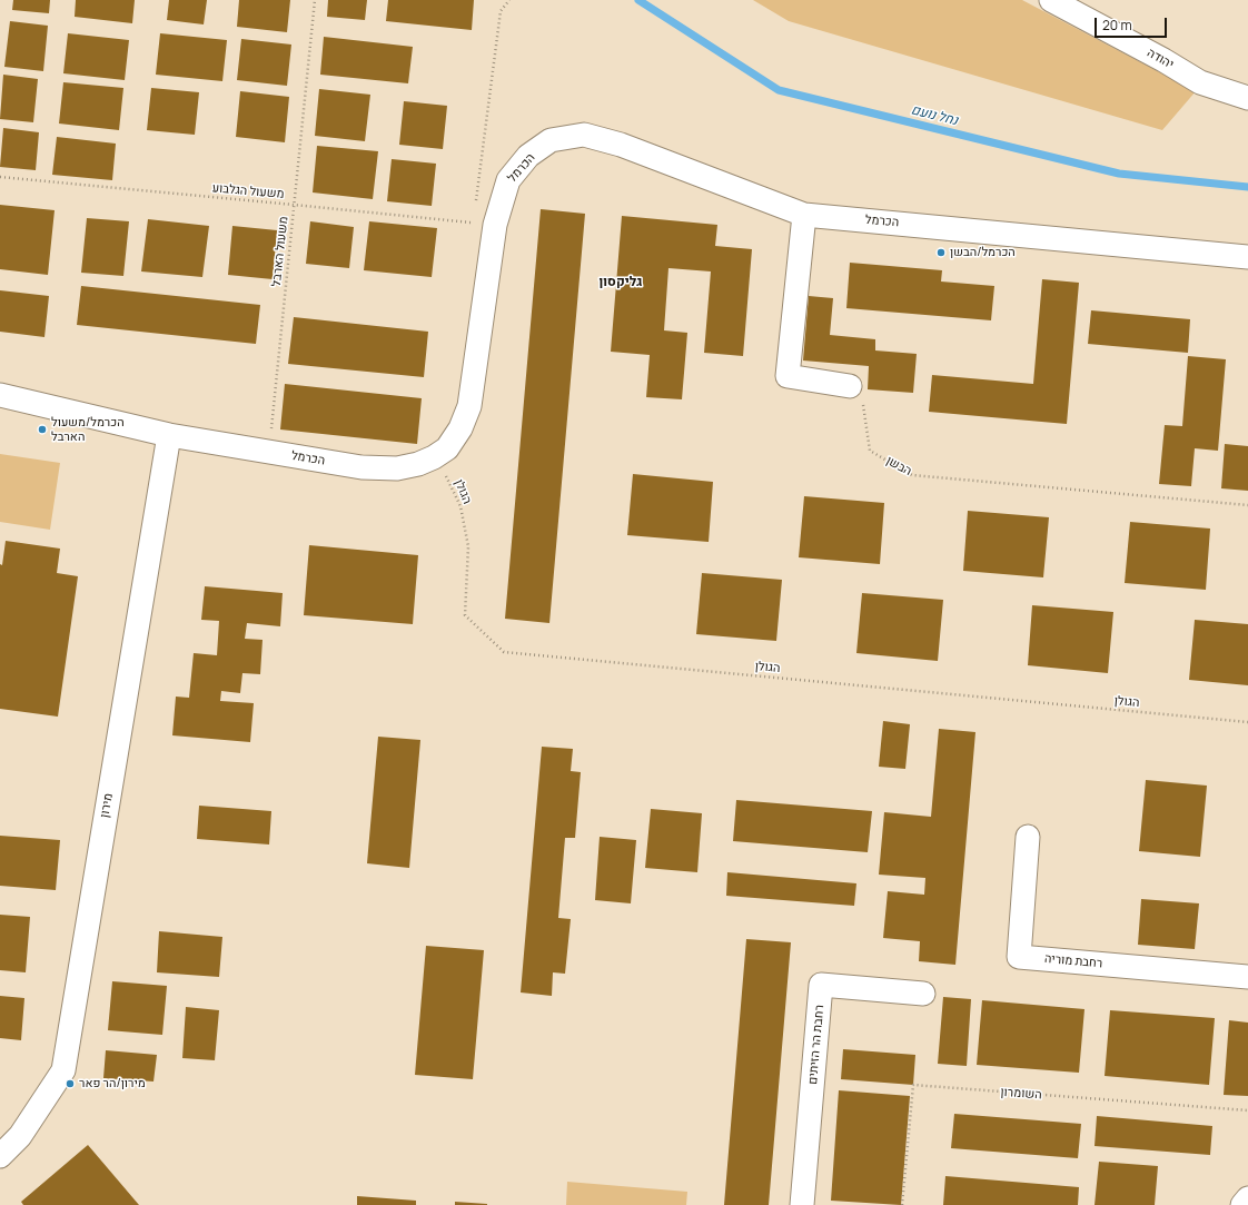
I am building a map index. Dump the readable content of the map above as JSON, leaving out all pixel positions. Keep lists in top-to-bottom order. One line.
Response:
{"streets":{"street":["יהודה","הכרמל","מירון","רחבת מוריה","רחבת הר הזיתים"],"path":["משעול הגלבוע","משעול הארבל","הבשן","הגולן","השומרון"]},"crossings":[["הכרמל","משעול הגלבוע"],["הכרמל","משעול הארבל"],["הכרמל","הגולן"],["הכרמל","מירון"],["משעול הגלבוע","משעול הארבל"]],"districts":["גליקסון"],"water":["נחל נועם"],"places":["הכרמל/הבשן","הכרמל/משעול הארבל","מירון/הר פאר"],"scale_bar":"20 m"}
